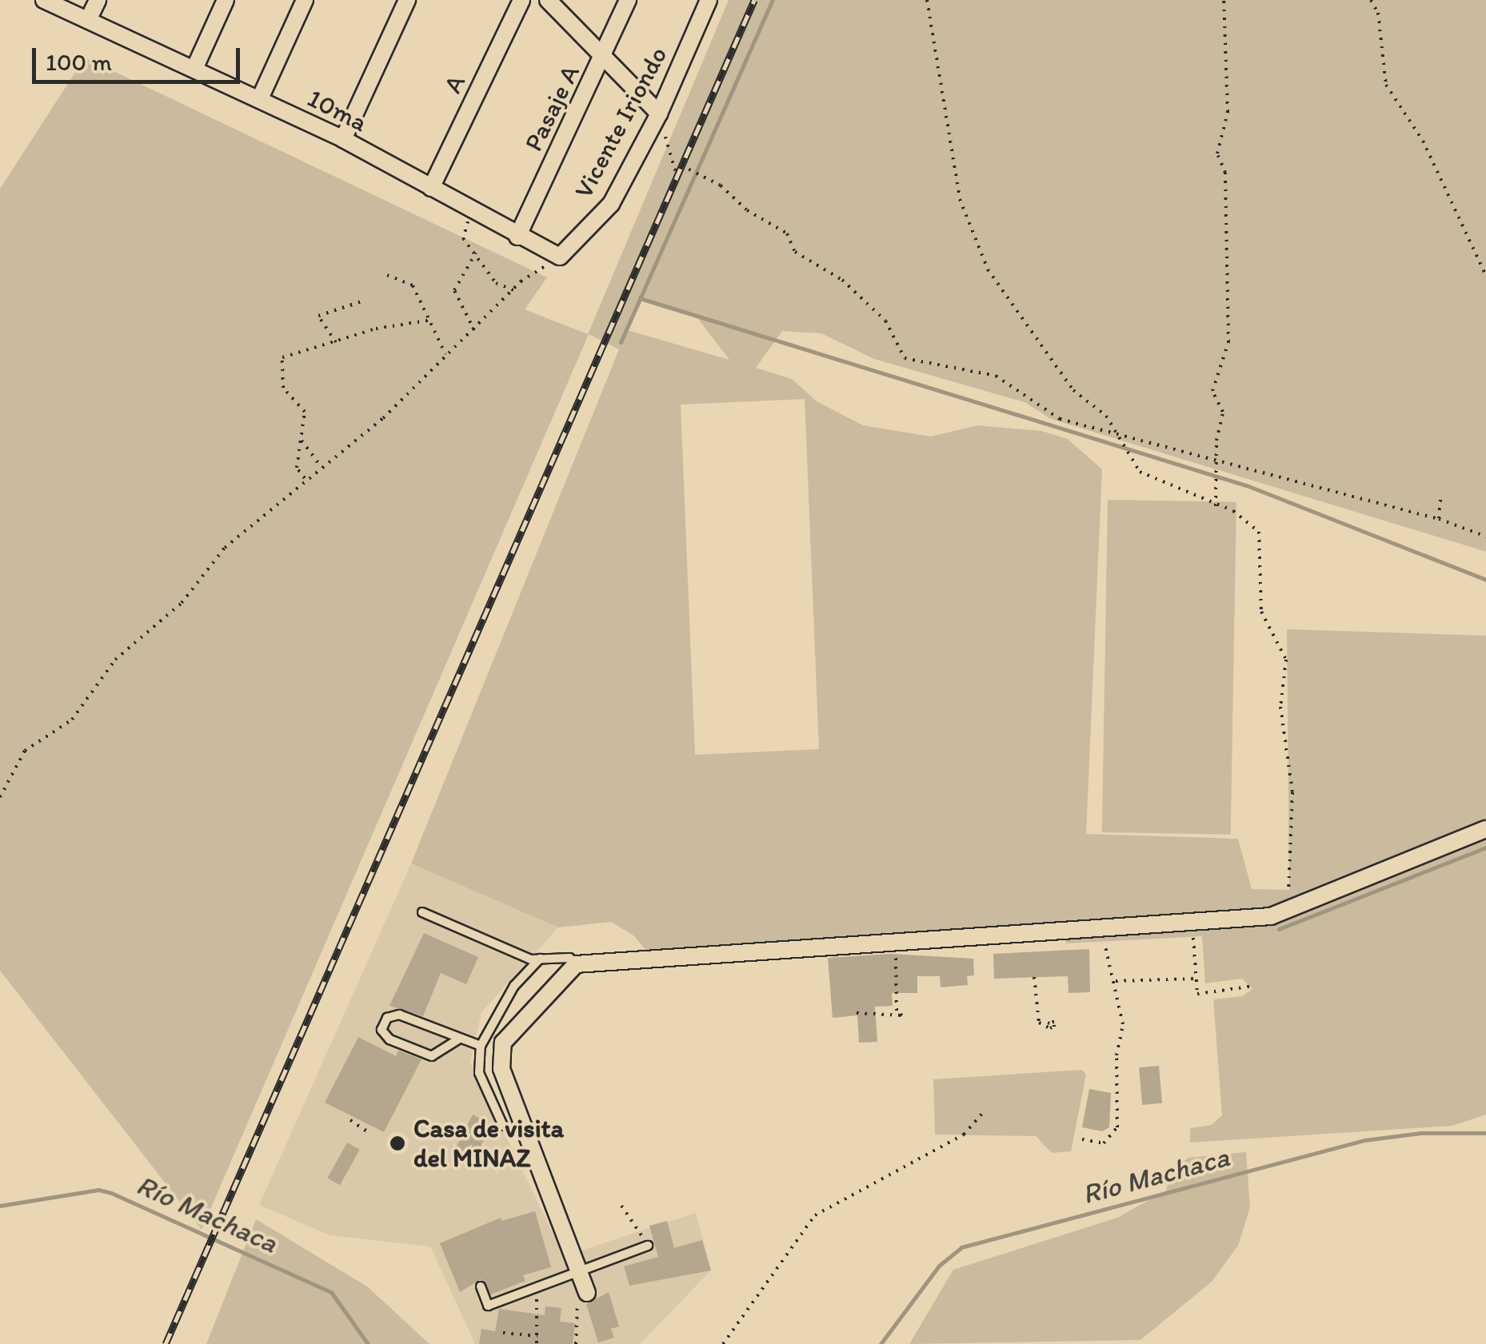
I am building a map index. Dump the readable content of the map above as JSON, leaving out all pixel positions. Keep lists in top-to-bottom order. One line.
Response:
{"streets":{"street":["A","Pasaje A","10ma","Vicente Iriondo"]},"crossings":[["A","10ma"],["Pasaje A","10ma"],["10ma","Vicente Iriondo"]],"water":["Río Machaca"],"places":["Casa de visita del MINAZ"],"scale_bar":"100 m"}
